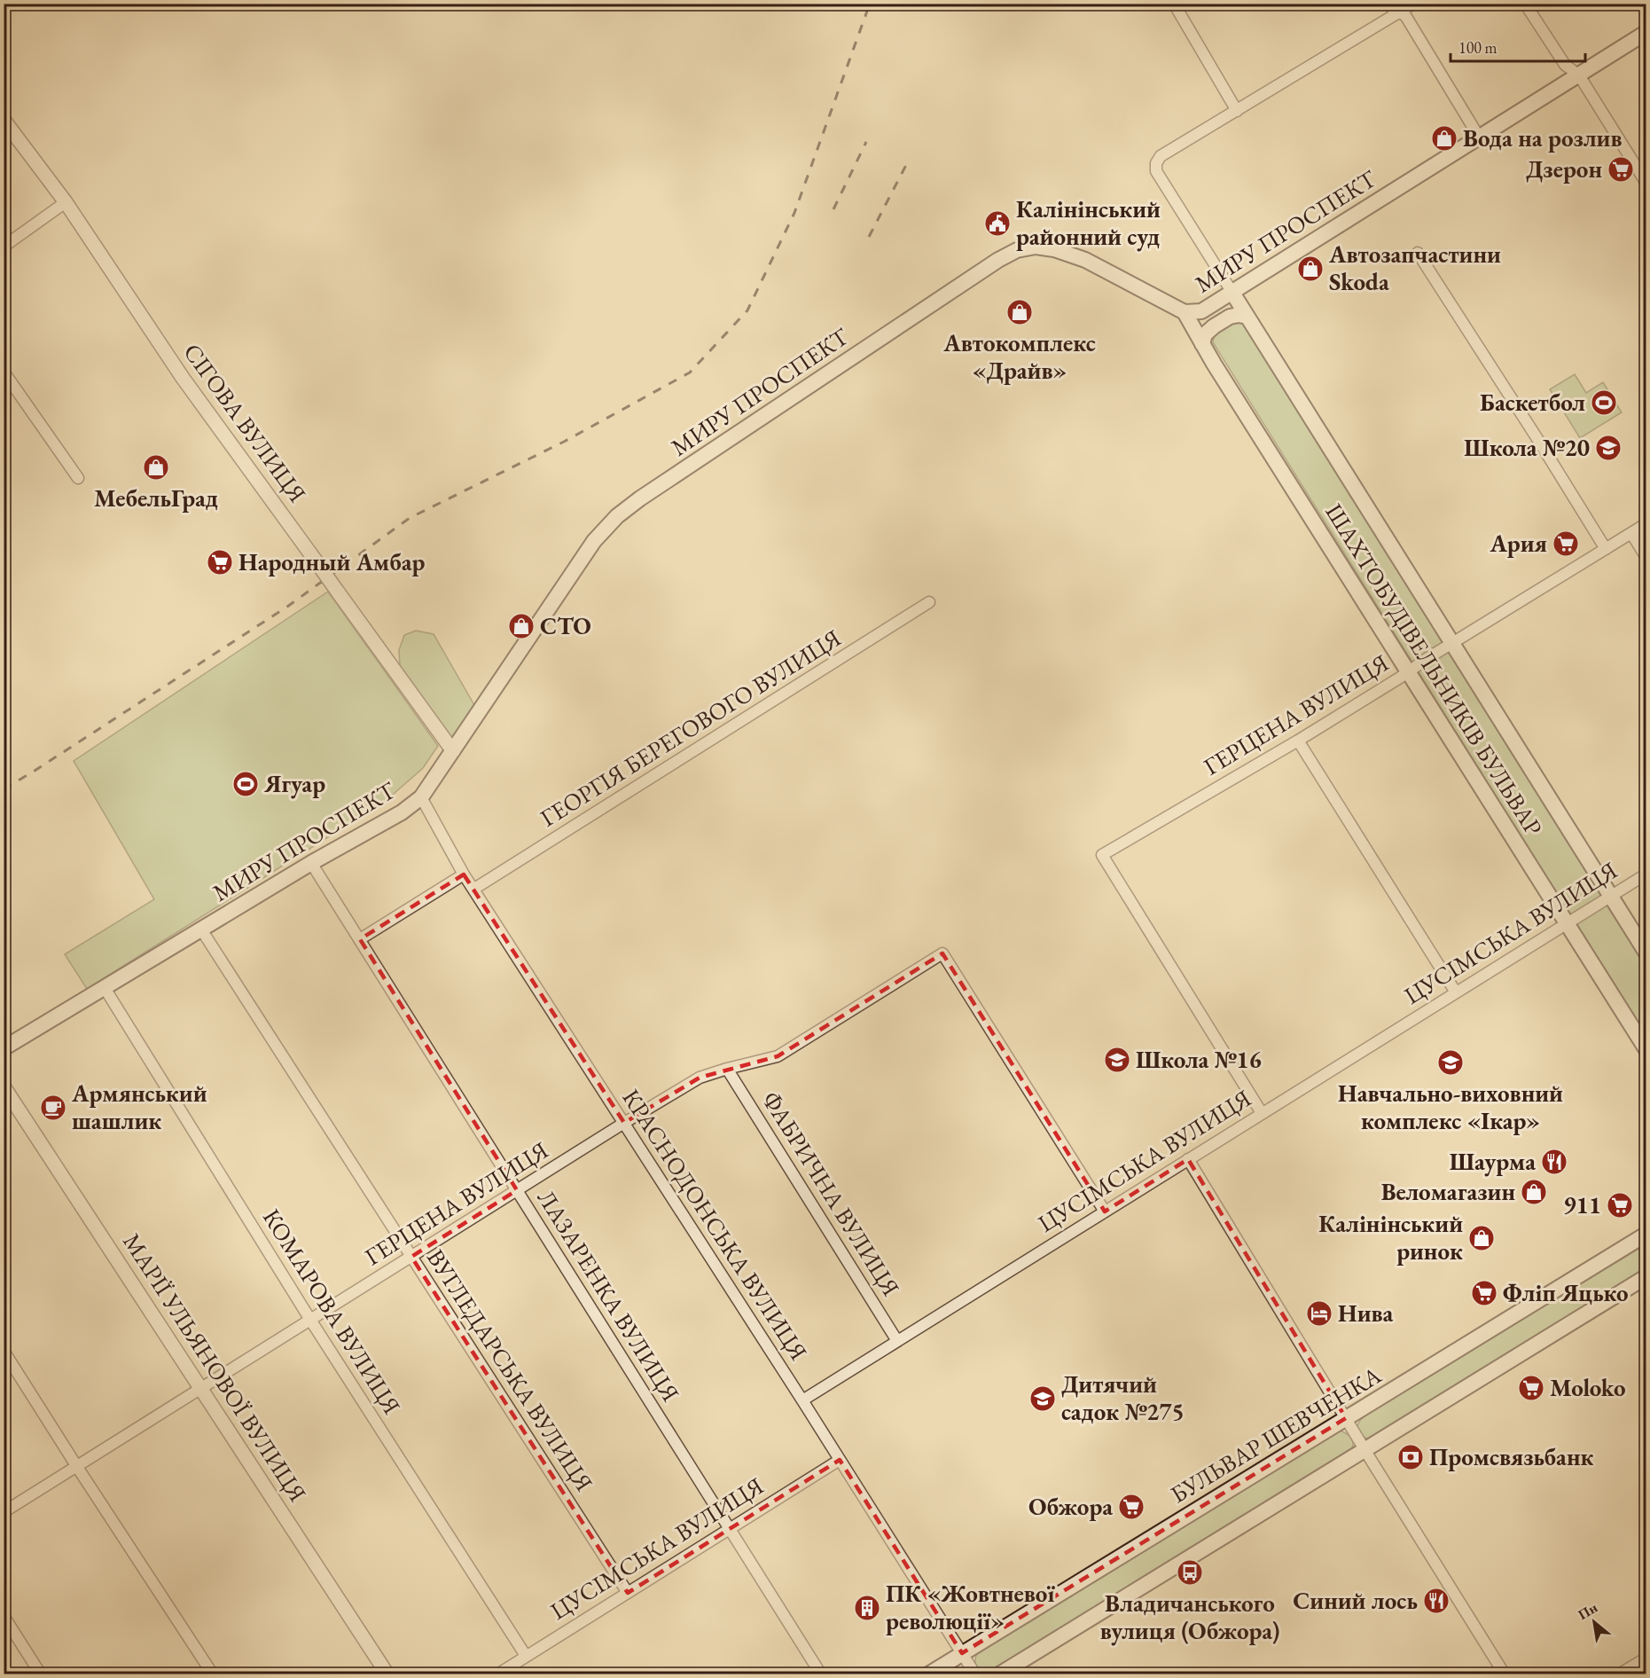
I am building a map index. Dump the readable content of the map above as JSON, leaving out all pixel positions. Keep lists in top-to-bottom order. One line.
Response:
{"streets":{"main road":["МИРУ ПРОСПЕКТ","ШАХТОБУДІВЕЛЬНИКІВ БУЛЬВАР","БУЛЬВАР ШЕВЧЕНКА"],"street":["СІГОВА ВУЛИЦЯ","ГЕРЦЕНА ВУЛИЦЯ","ГЕОРГІЯ БЕРЕГОВОГО ВУЛИЦЯ","ЦУСІМСЬКА ВУЛИЦЯ","ФАБРИЧНА ВУЛИЦЯ","КРАСНОДОНСЬКА ВУЛИЦЯ","ЛАЗАРЕНКА ВУЛИЦЯ","КОМАРОВА ВУЛИЦЯ","МАРІЇ УЛЬЯНОВОЇ ВУЛИЦЯ","ВУГЛЕДАРСЬКА ВУЛИЦЯ"]},"crossings":[["МИРУ ПРОСПЕКТ","СІГОВА ВУЛИЦЯ"],["МИРУ ПРОСПЕКТ","ШАХТОБУДІВЕЛЬНИКІВ БУЛЬВАР"],["МИРУ ПРОСПЕКТ","КРАСНОДОНСЬКА ВУЛИЦЯ"],["МИРУ ПРОСПЕКТ","ЛАЗАРЕНКА ВУЛИЦЯ"],["МИРУ ПРОСПЕКТ","КОМАРОВА ВУЛИЦЯ"],["МИРУ ПРОСПЕКТ","ВУГЛЕДАРСЬКА ВУЛИЦЯ"],["ШАХТОБУДІВЕЛЬНИКІВ БУЛЬВАР","ГЕРЦЕНА ВУЛИЦЯ"],["ШАХТОБУДІВЕЛЬНИКІВ БУЛЬВАР","ЦУСІМСЬКА ВУЛИЦЯ"],["ГЕРЦЕНА ВУЛИЦЯ","ЦУСІМСЬКА ВУЛИЦЯ"],["ГЕРЦЕНА ВУЛИЦЯ","ФАБРИЧНА ВУЛИЦЯ"],["ГЕРЦЕНА ВУЛИЦЯ","КРАСНОДОНСЬКА ВУЛИЦЯ"],["ГЕРЦЕНА ВУЛИЦЯ","ЛАЗАРЕНКА ВУЛИЦЯ"],["ГЕРЦЕНА ВУЛИЦЯ","КОМАРОВА ВУЛИЦЯ"],["ГЕРЦЕНА ВУЛИЦЯ","МАРІЇ УЛЬЯНОВОЇ ВУЛИЦЯ"],["ГЕРЦЕНА ВУЛИЦЯ","ВУГЛЕДАРСЬКА ВУЛИЦЯ"],["ГЕОРГІЯ БЕРЕГОВОГО ВУЛИЦЯ","КРАСНОДОНСЬКА ВУЛИЦЯ"],["ЦУСІМСЬКА ВУЛИЦЯ","ФАБРИЧНА ВУЛИЦЯ"],["ЦУСІМСЬКА ВУЛИЦЯ","КРАСНОДОНСЬКА ВУЛИЦЯ"],["ЦУСІМСЬКА ВУЛИЦЯ","ЛАЗАРЕНКА ВУЛИЦЯ"],["ЦУСІМСЬКА ВУЛИЦЯ","КОМАРОВА ВУЛИЦЯ"],["ЦУСІМСЬКА ВУЛИЦЯ","ВУГЛЕДАРСЬКА ВУЛИЦЯ"],["КРАСНОДОНСЬКА ВУЛИЦЯ","БУЛЬВАР ШЕВЧЕНКА"]],"places":{"shop":["Вода на розлив","Автозапчастини Skoda","Автокомплекс «Драйв»","МебельГрад","СТО","Веломагазин","Калінінський ринок"],"supermarket":["Дзерон","Ария","Народный Амбар","911","Фліп Яцько","Moloko","Обжора"],"public building":["Калінінський районний суд"],"sports":["Баскетбол","Ягуар"],"school or university":["Школа №20","Школа №16","Навчально-виховний комплекс «Ікар»","Дитячий садок №275"],"cafe":["Армянський шашлик"],"restaurant":["Шаурма","Синий лось"],"hotel":["Нива"],"bank":["Промсвязьбанк"],"bus stop":["Владичанського вулиця (Обжора)"],"building":["ПК «Жовтневої революції»"]},"scale_bar":"100 m","north":"top left"}
